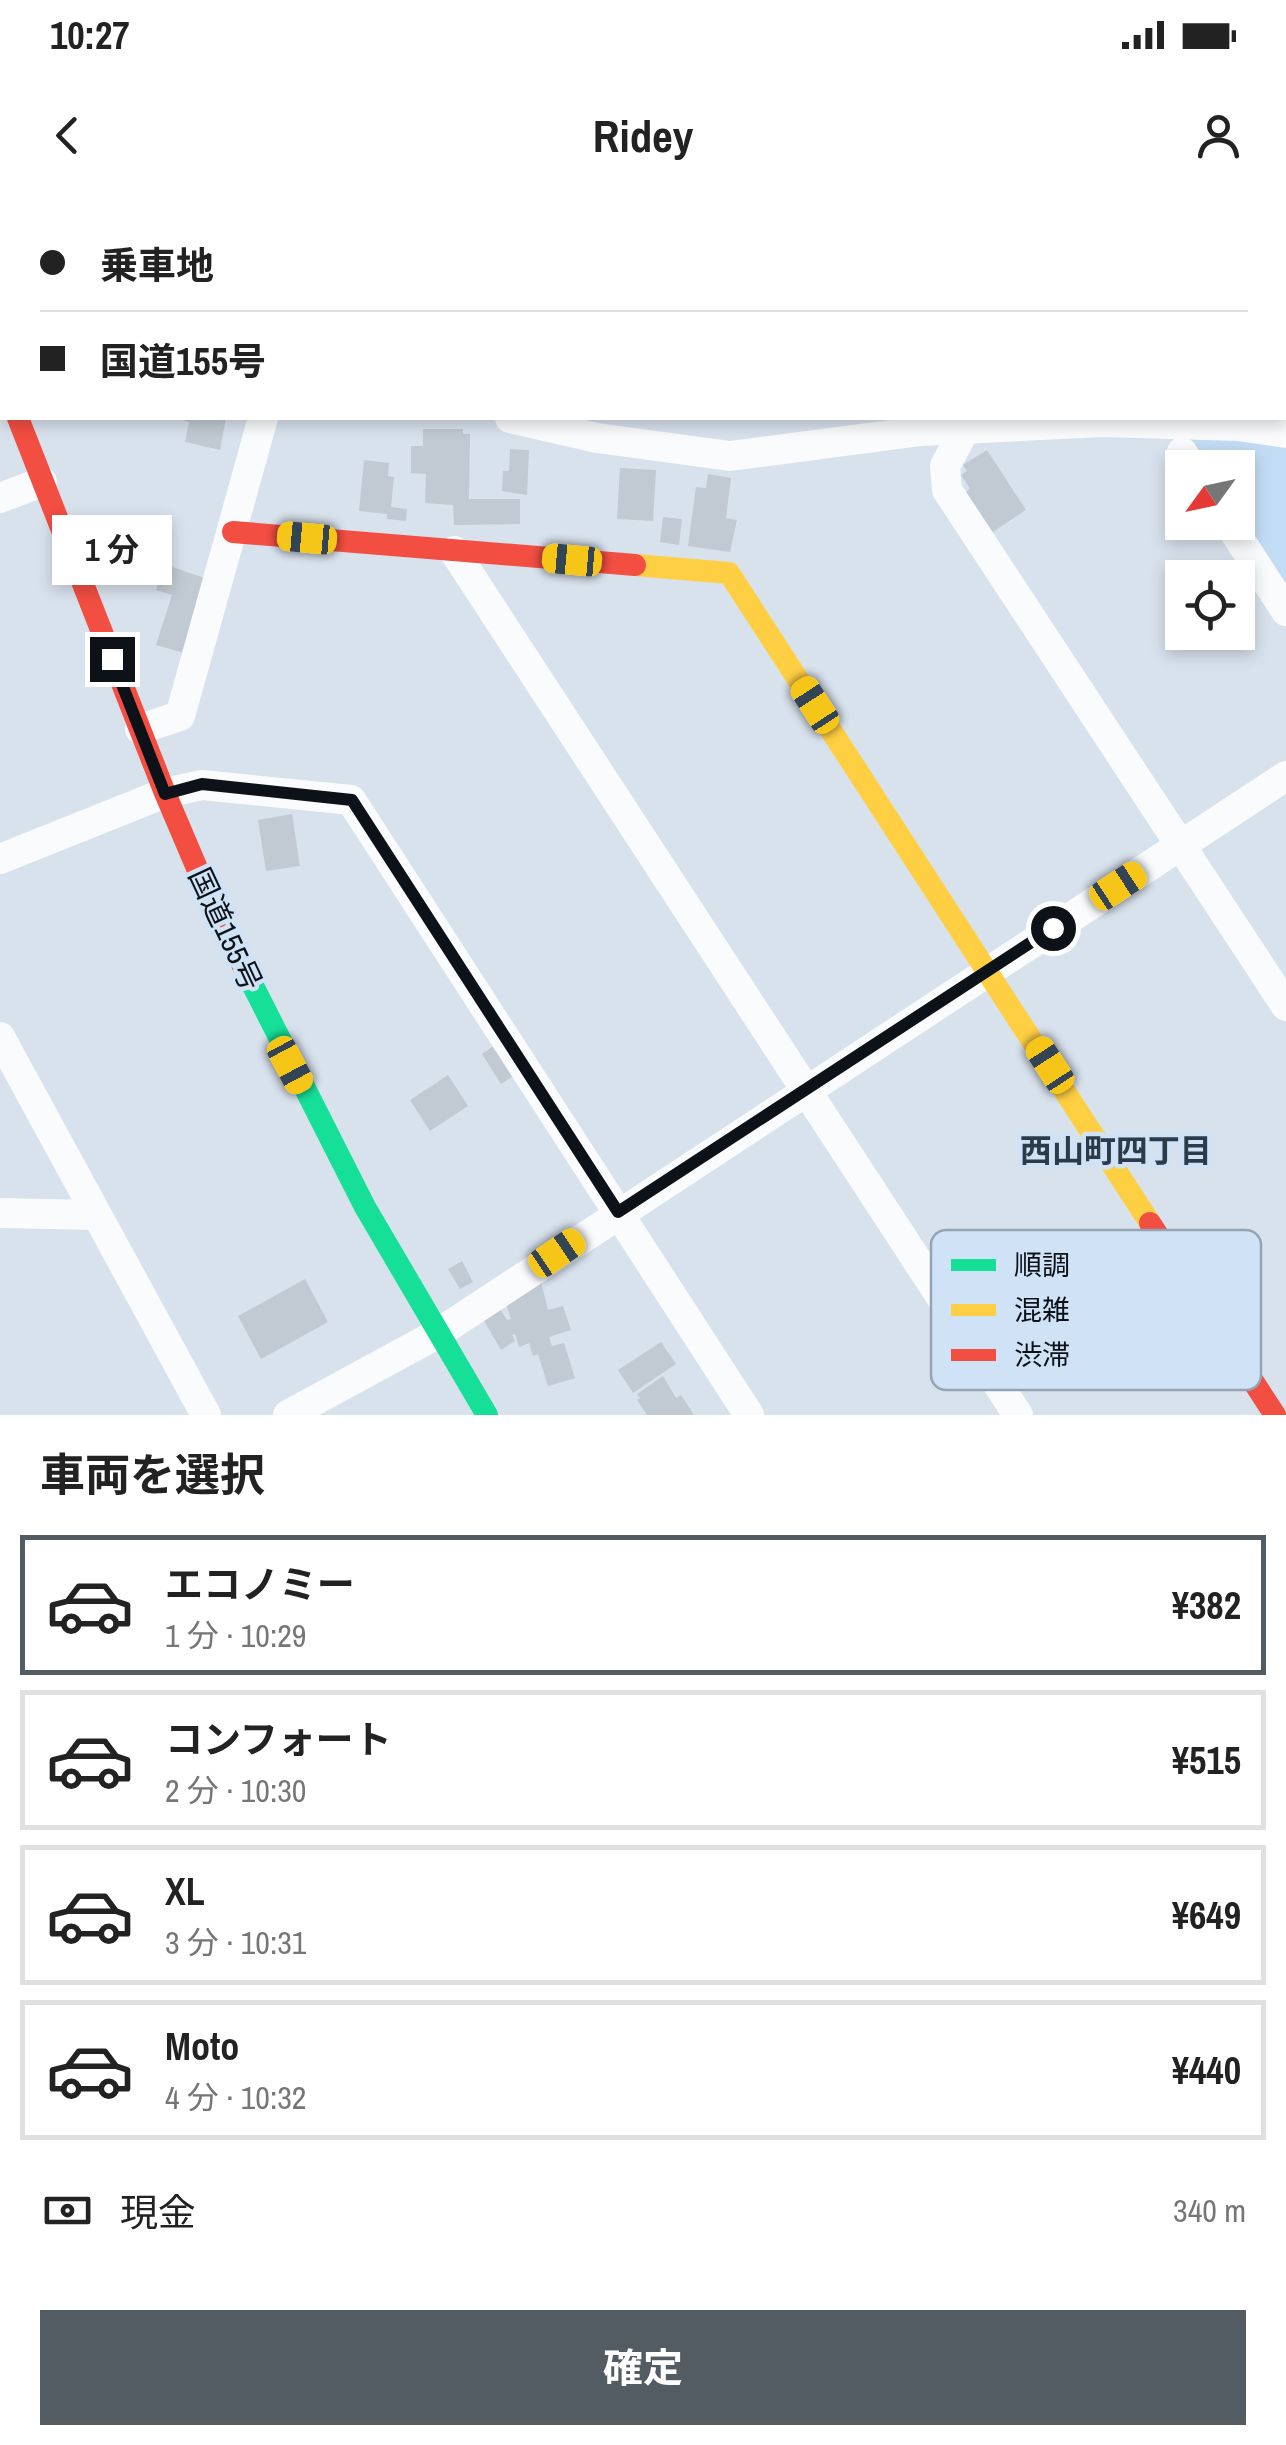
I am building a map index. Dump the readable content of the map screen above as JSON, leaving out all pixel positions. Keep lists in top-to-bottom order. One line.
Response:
{"streets":{"main road":["国道155号"]},"districts":["西山町四丁目"],"legend":["順調","混雑","渋滞"],"north":"bottom left","page":{"status":"10:27","header":"Ridey","banner":["乗車地","国道155号"],"bubble":"1 分","heading":"車両を選択","list":[{"name":"エコノミー","note":"1 分 · 10:29","value":"¥382"},{"name":"コンフォート","note":"2 分 · 10:30","value":"¥515"},{"name":"XL","note":"3 分 · 10:31","value":"¥649"},{"name":"Moto","note":"4 分 · 10:32","value":"¥440"}],"pay":["現金","340 m"],"buttons":"確定"}}
